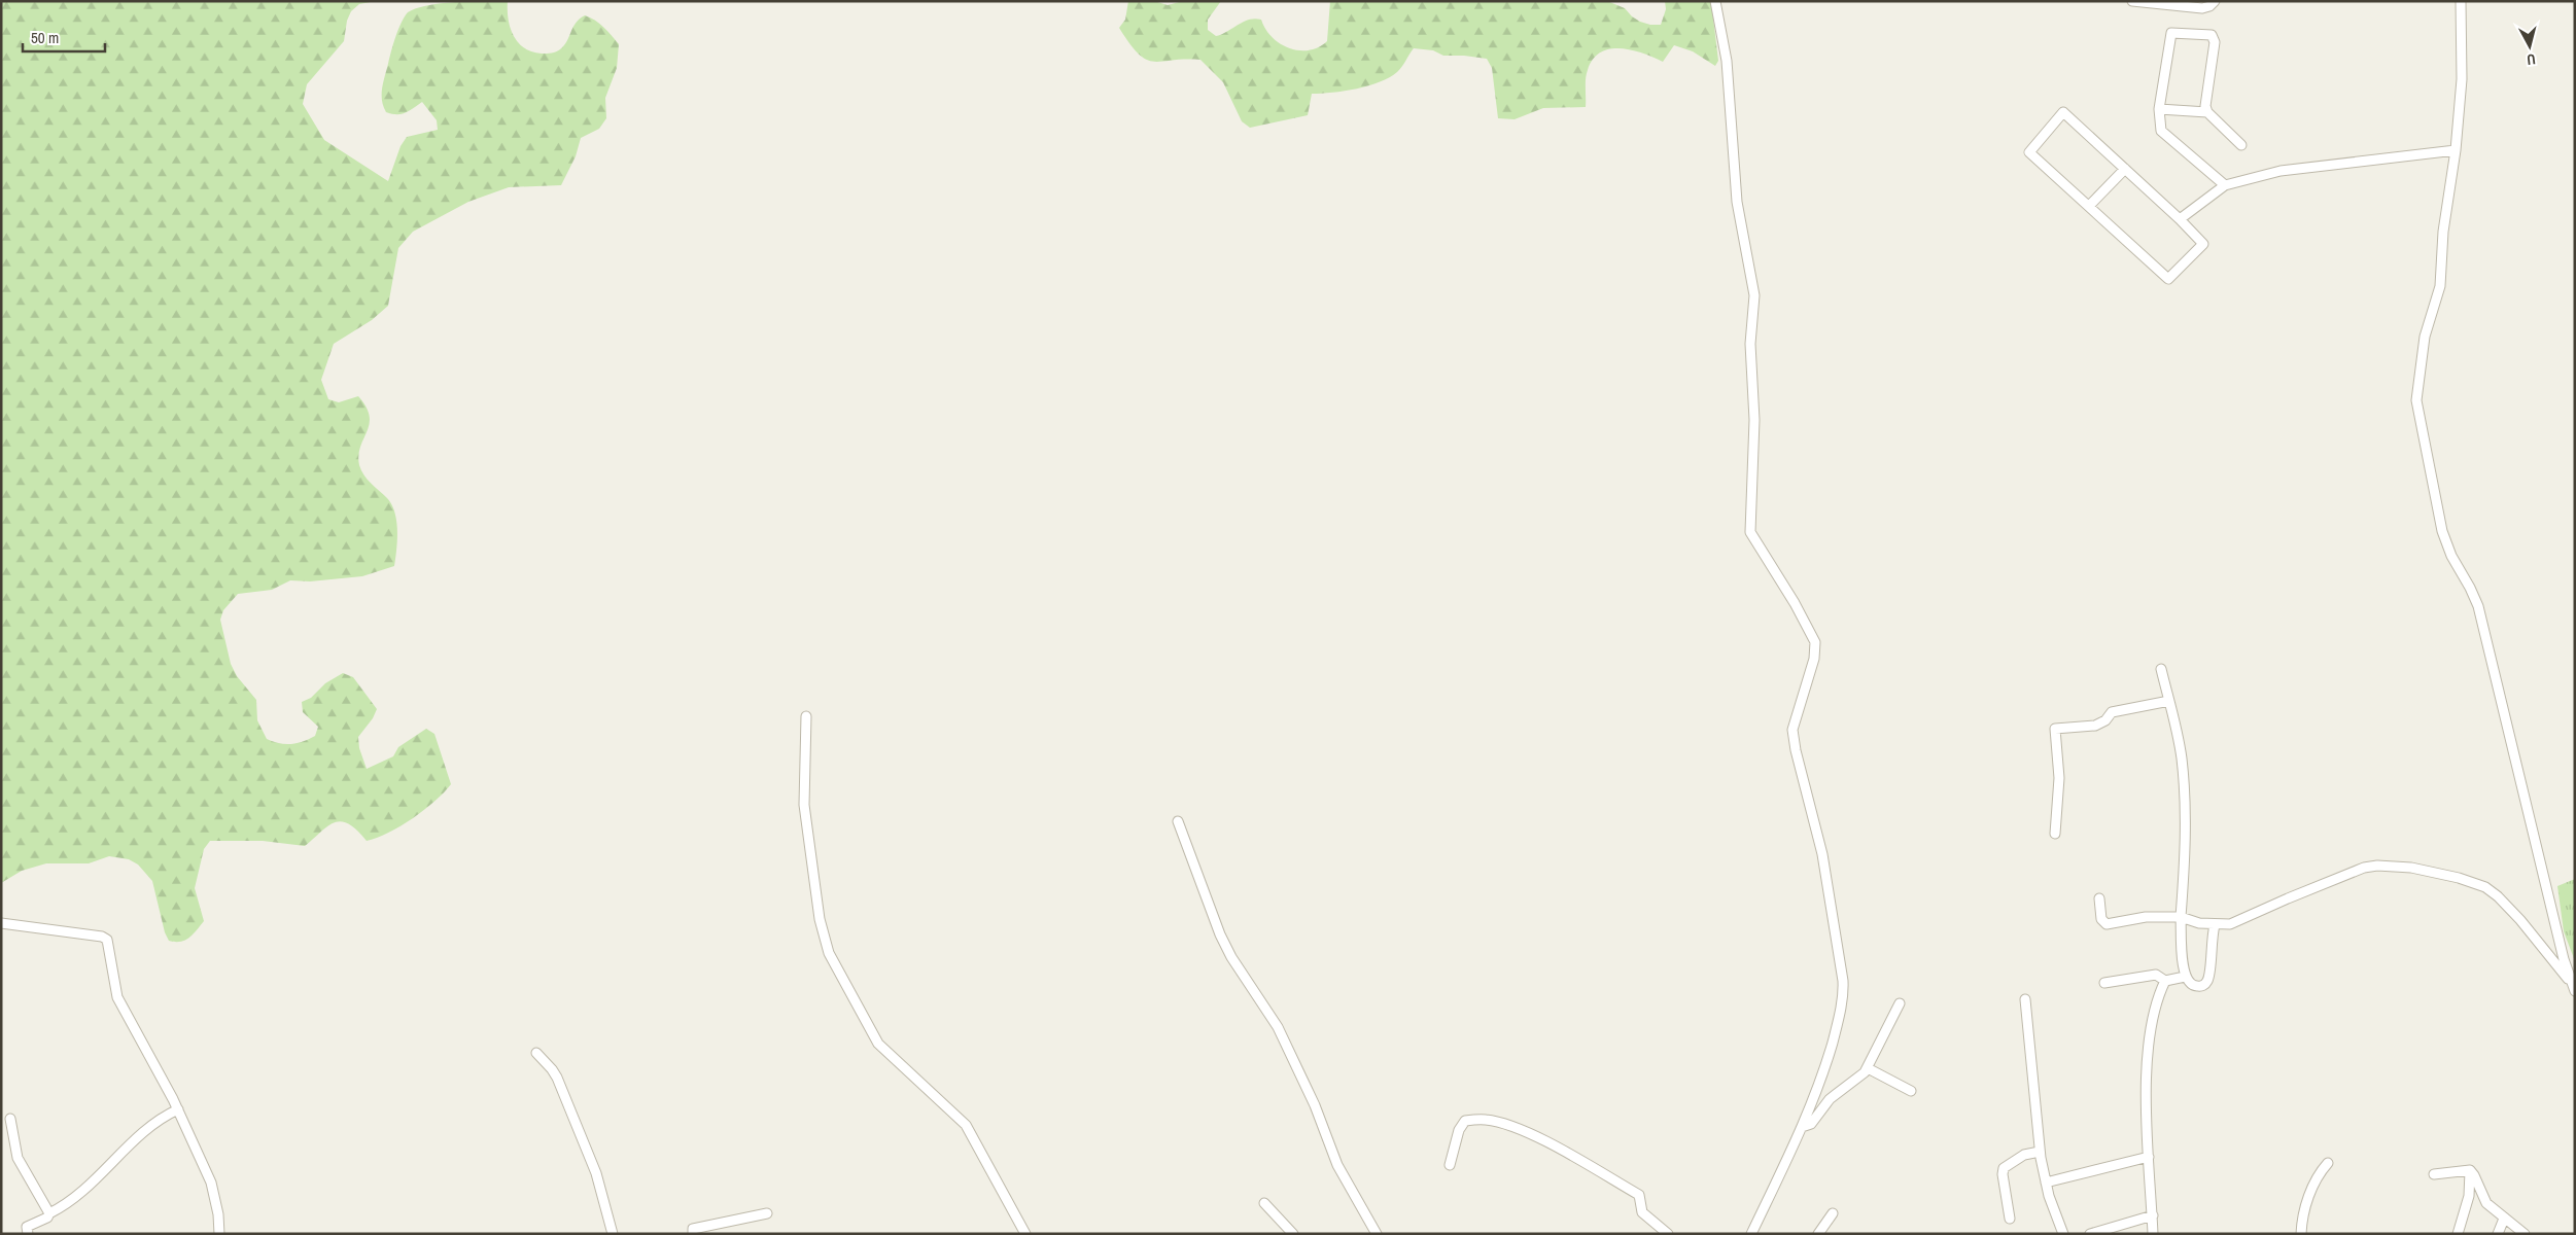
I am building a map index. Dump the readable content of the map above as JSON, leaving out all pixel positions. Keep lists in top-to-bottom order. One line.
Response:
{"scale_bar":"50 m","north":"bottom"}
